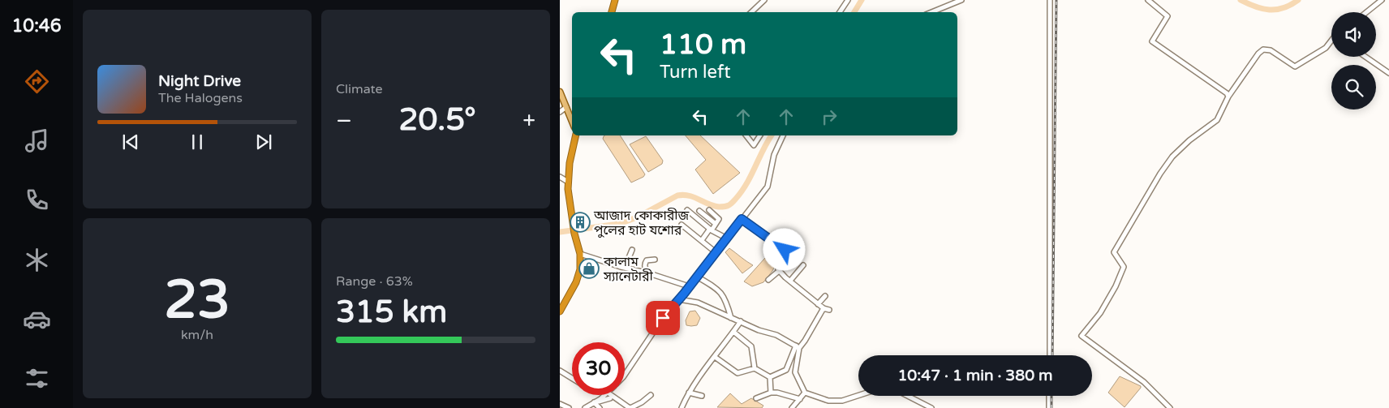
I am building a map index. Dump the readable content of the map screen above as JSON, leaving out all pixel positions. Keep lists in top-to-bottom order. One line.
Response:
{"places":{"building":["আজাদ কোকারীজ পুলের হাট যশোর"],"shop":["কালাম স্যানেটারী"]},"page":{"tabs":"10:46","tile":["Climate",["23","km/h"],["Range · 63%","315 km"]],"turn":["110 m","Turn left"],"song":["Night Drive","The Halogens"],"heat":["−","20.5°","+"],"limit":"30","trip":"10:47 · 1 min · 380 m"}}
